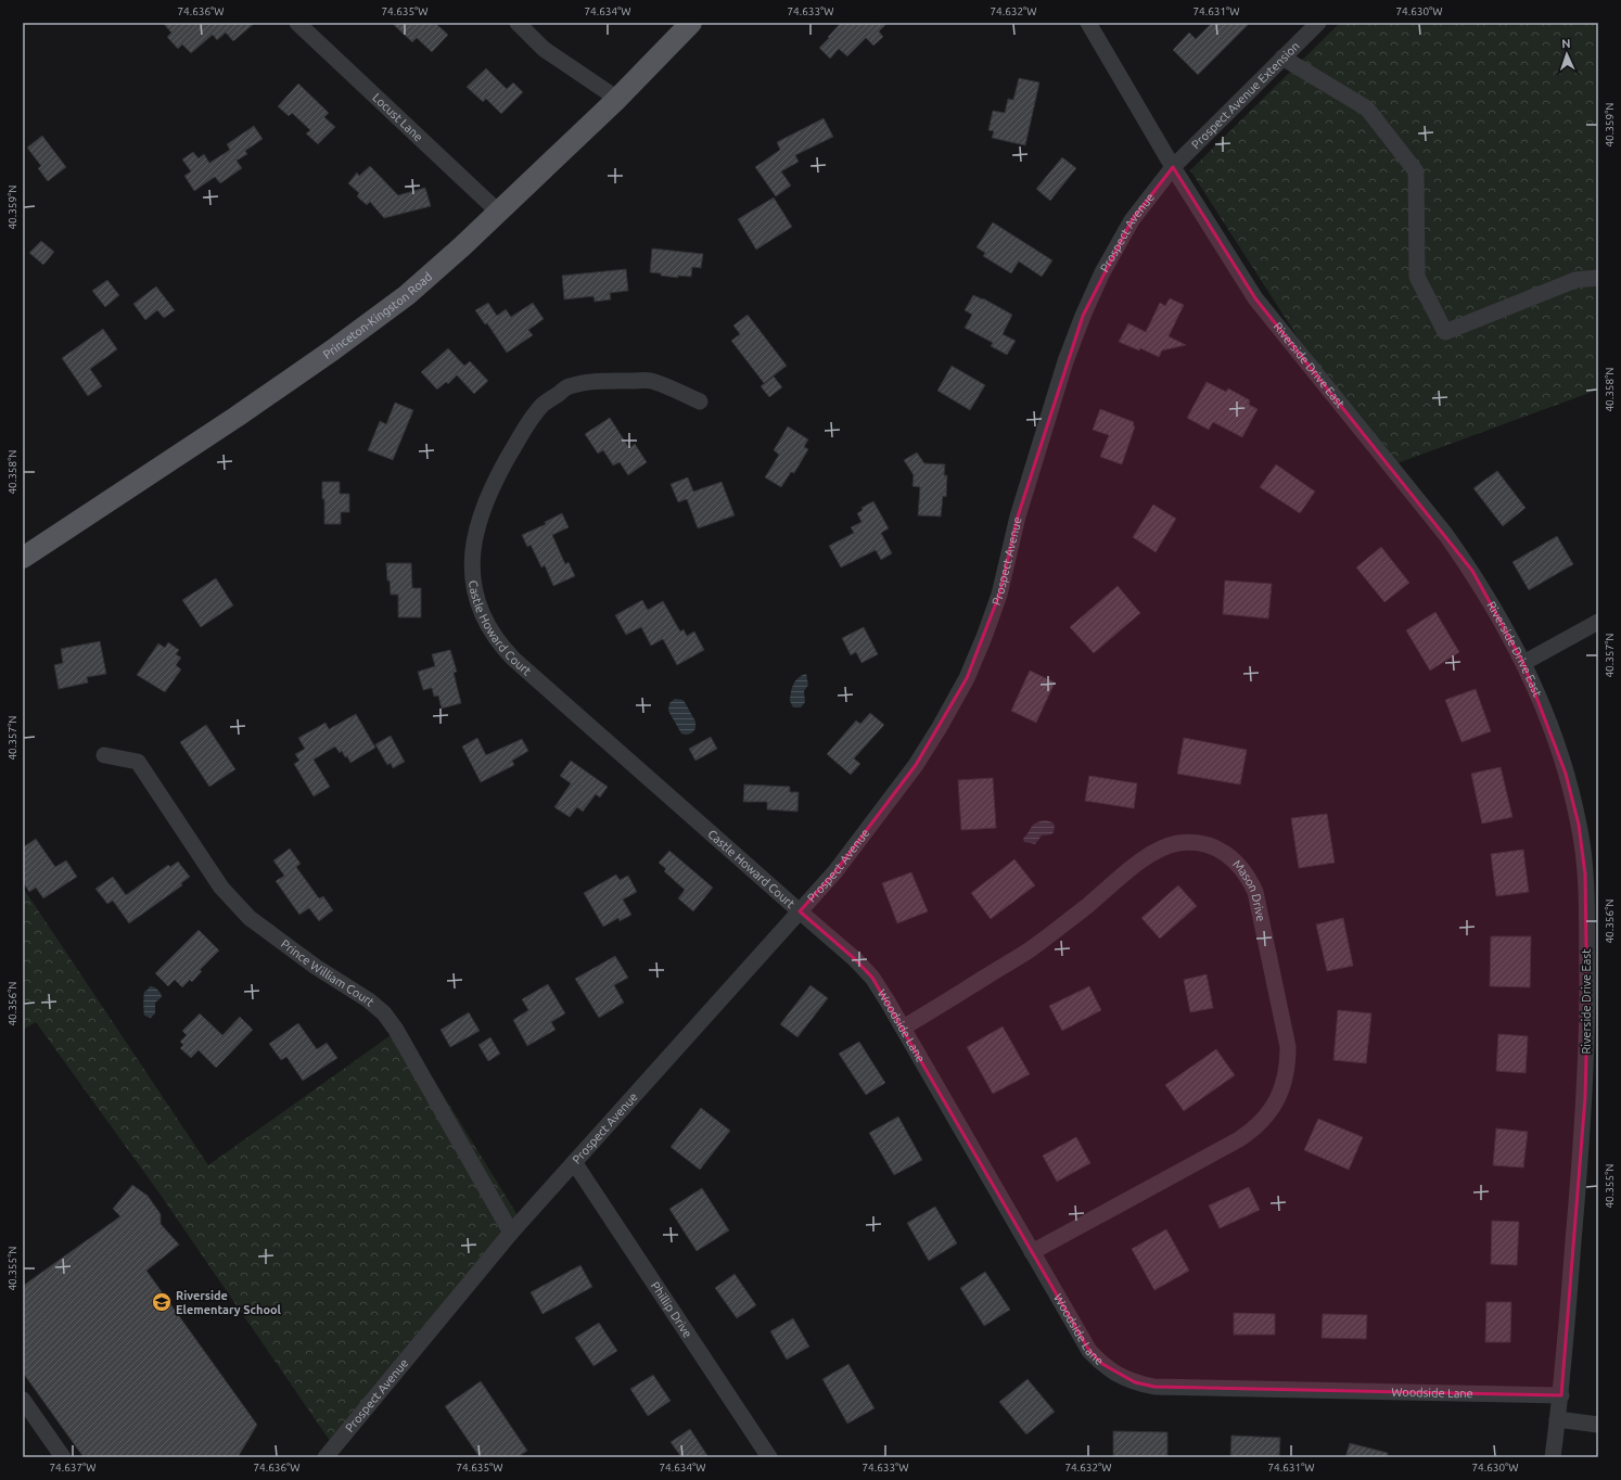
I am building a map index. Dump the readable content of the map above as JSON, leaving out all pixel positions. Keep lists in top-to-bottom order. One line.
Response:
{"streets":{"main road":["Princeton-Kingston Road"],"street":["Prospect Avenue Extension","Locust Lane","Prospect Avenue","Riverside Drive East","Castle Howard Court","Mason Drive","Prince William Court","Woodside Lane","Phillip Drive"]},"crossings":[["Prospect Avenue Extension","Prospect Avenue"],["Prospect Avenue Extension","Riverside Drive East"],["Locust Lane","Princeton-Kingston Road"],["Prospect Avenue","Riverside Drive East"],["Prospect Avenue","Castle Howard Court"],["Prospect Avenue","Prince William Court"],["Prospect Avenue","Woodside Lane"],["Prospect Avenue","Phillip Drive"],["Riverside Drive East","Woodside Lane"],["Castle Howard Court","Woodside Lane"],["Mason Drive","Woodside Lane"]],"places":{"school or university":["Riverside Elementary School"]},"north":"top","coordinates":["74.636°W","74.635°W","74.634°W","74.633°W","74.632°W","74.631°W","74.630°W","40.359°N","40.358°N","40.357°N","40.356°N","40.355°N","74.637°W"]}
